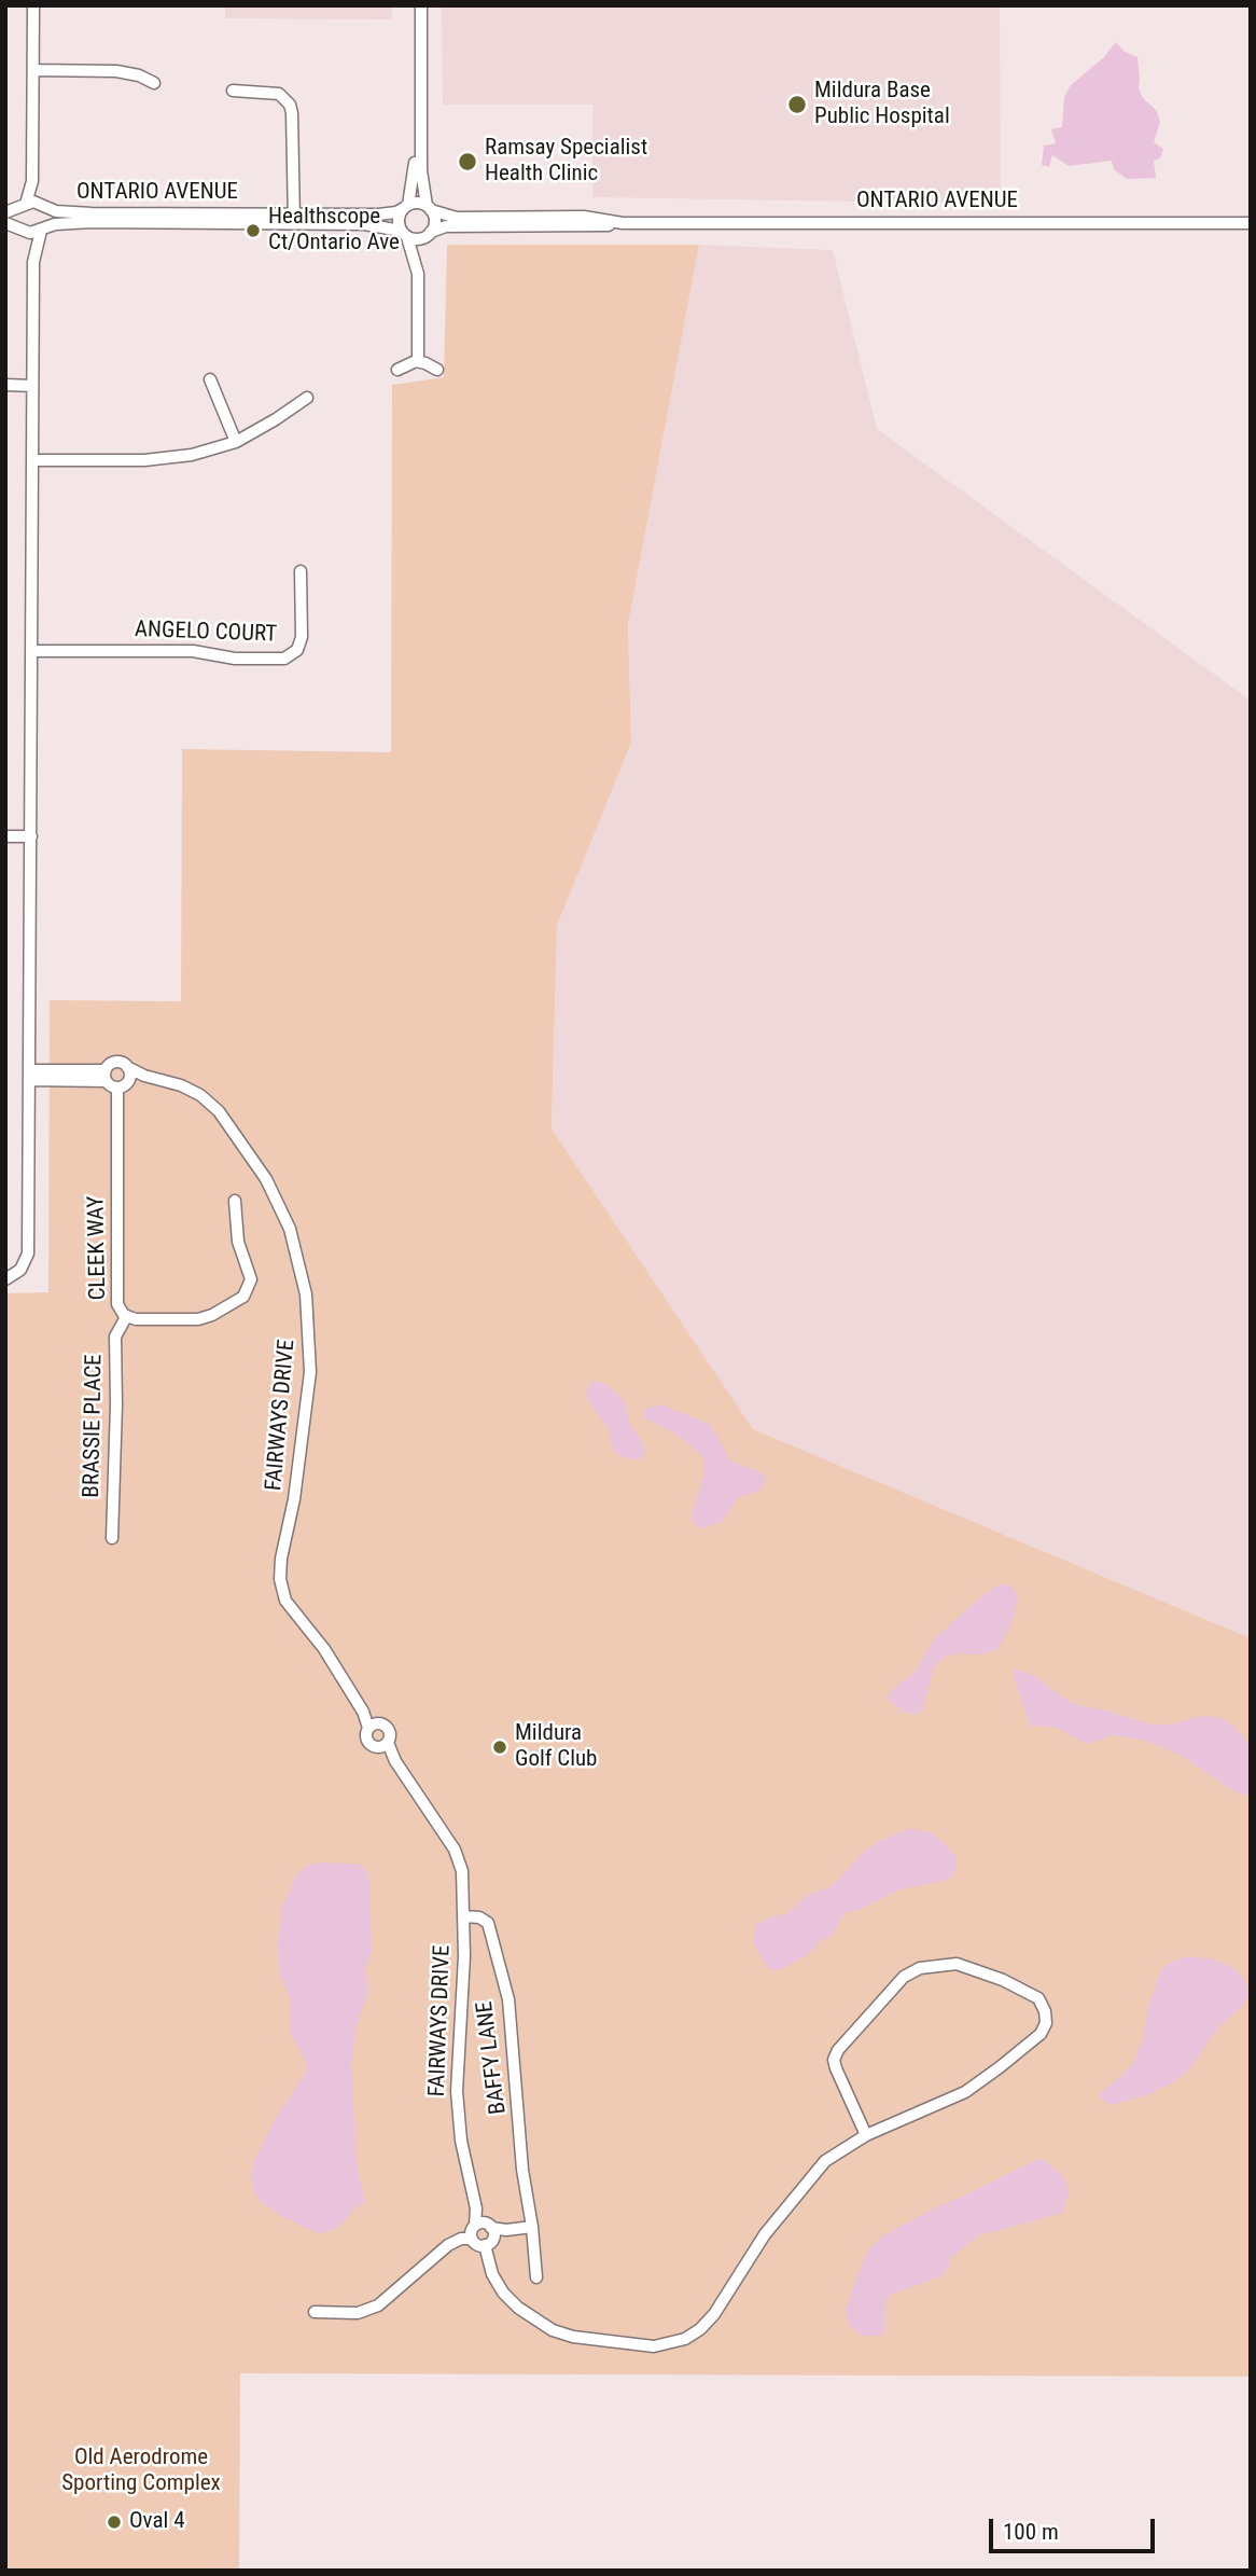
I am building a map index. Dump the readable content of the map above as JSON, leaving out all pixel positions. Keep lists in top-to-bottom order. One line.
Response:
{"streets":{"street":["ONTARIO AVENUE","ANGELO COURT","CLEEK WAY","FAIRWAYS DRIVE","BRASSIE PLACE","BAFFY LANE"]},"crossings":[["CLEEK WAY","FAIRWAYS DRIVE"],["CLEEK WAY","BRASSIE PLACE"],["FAIRWAYS DRIVE","BAFFY LANE"]],"parks":["Old Aerodrome Sporting Complex"],"places":["Mildura Base Public Hospital","Ramsay Specialist Health Clinic","Healthscope Ct/Ontario Ave","Mildura Golf Club","Oval 4"],"scale_bar":"100 m"}
